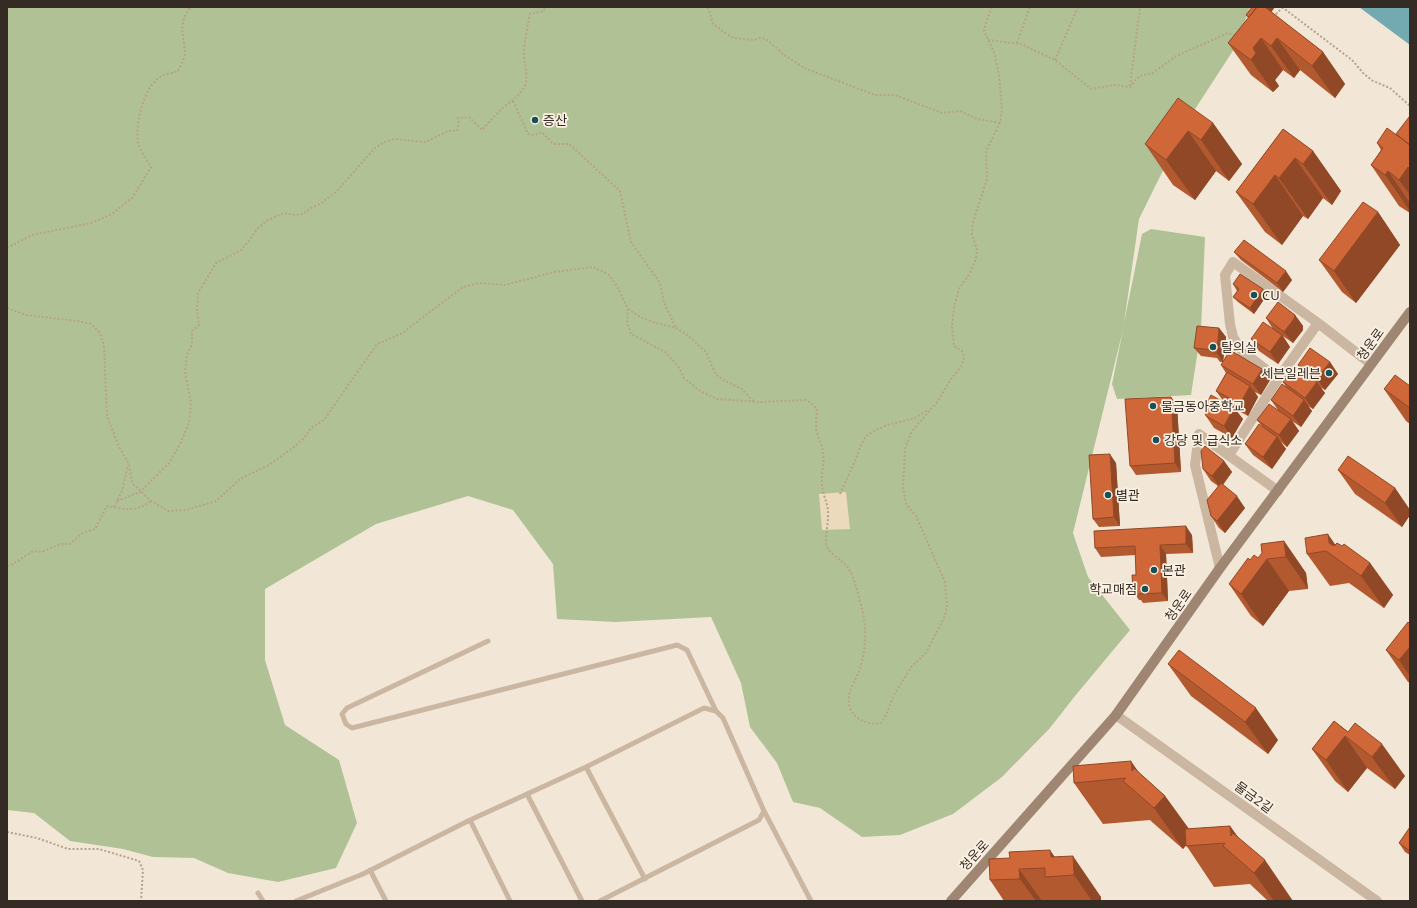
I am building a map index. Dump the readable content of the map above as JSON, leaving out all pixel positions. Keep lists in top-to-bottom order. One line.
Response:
{"streets":{"street":["청운로","물금2길"]},"crossings":[["청운로","물금2길"]],"places":["증산","CU","탈의실","세븐일레븐","물금동아중학교","강당 및 급식소","별관","본관","학교매점"]}
